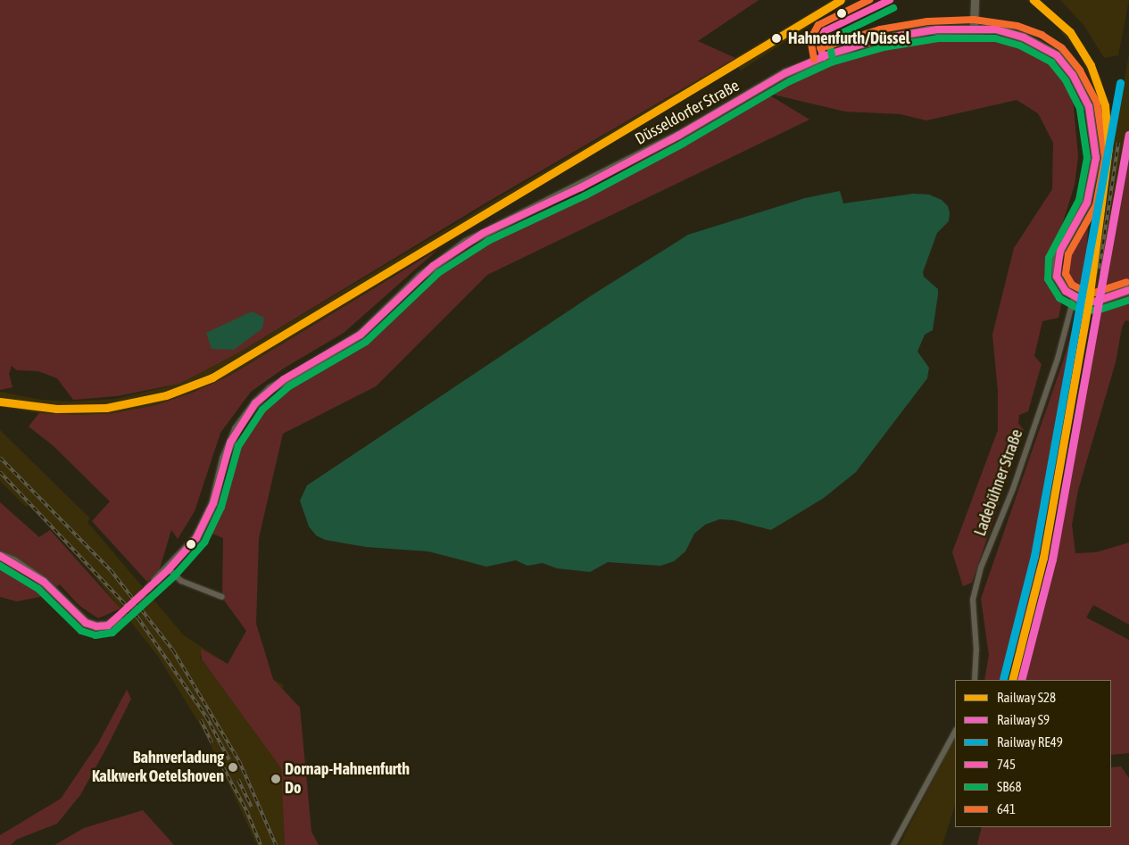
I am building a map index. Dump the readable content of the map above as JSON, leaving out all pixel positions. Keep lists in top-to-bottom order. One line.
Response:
{"streets":{"main road":["Düsseldorfer Straße"],"street":["Ladebühner Straße"]},"crossings":[["Düsseldorfer Straße","Ladebühner Straße"]],"places":["Hahnenfurth/Düssel","Bahnverladung Kalkwerk Oetelshoven","Dornap-Hahnenfurth Do"],"lines":["rail line S28","transit line 745","transit line 641","transit line SB68","rail line RE49","rail line S9"],"legend":["Railway S28","Railway S9","Railway RE49","745","SB68","641"]}
